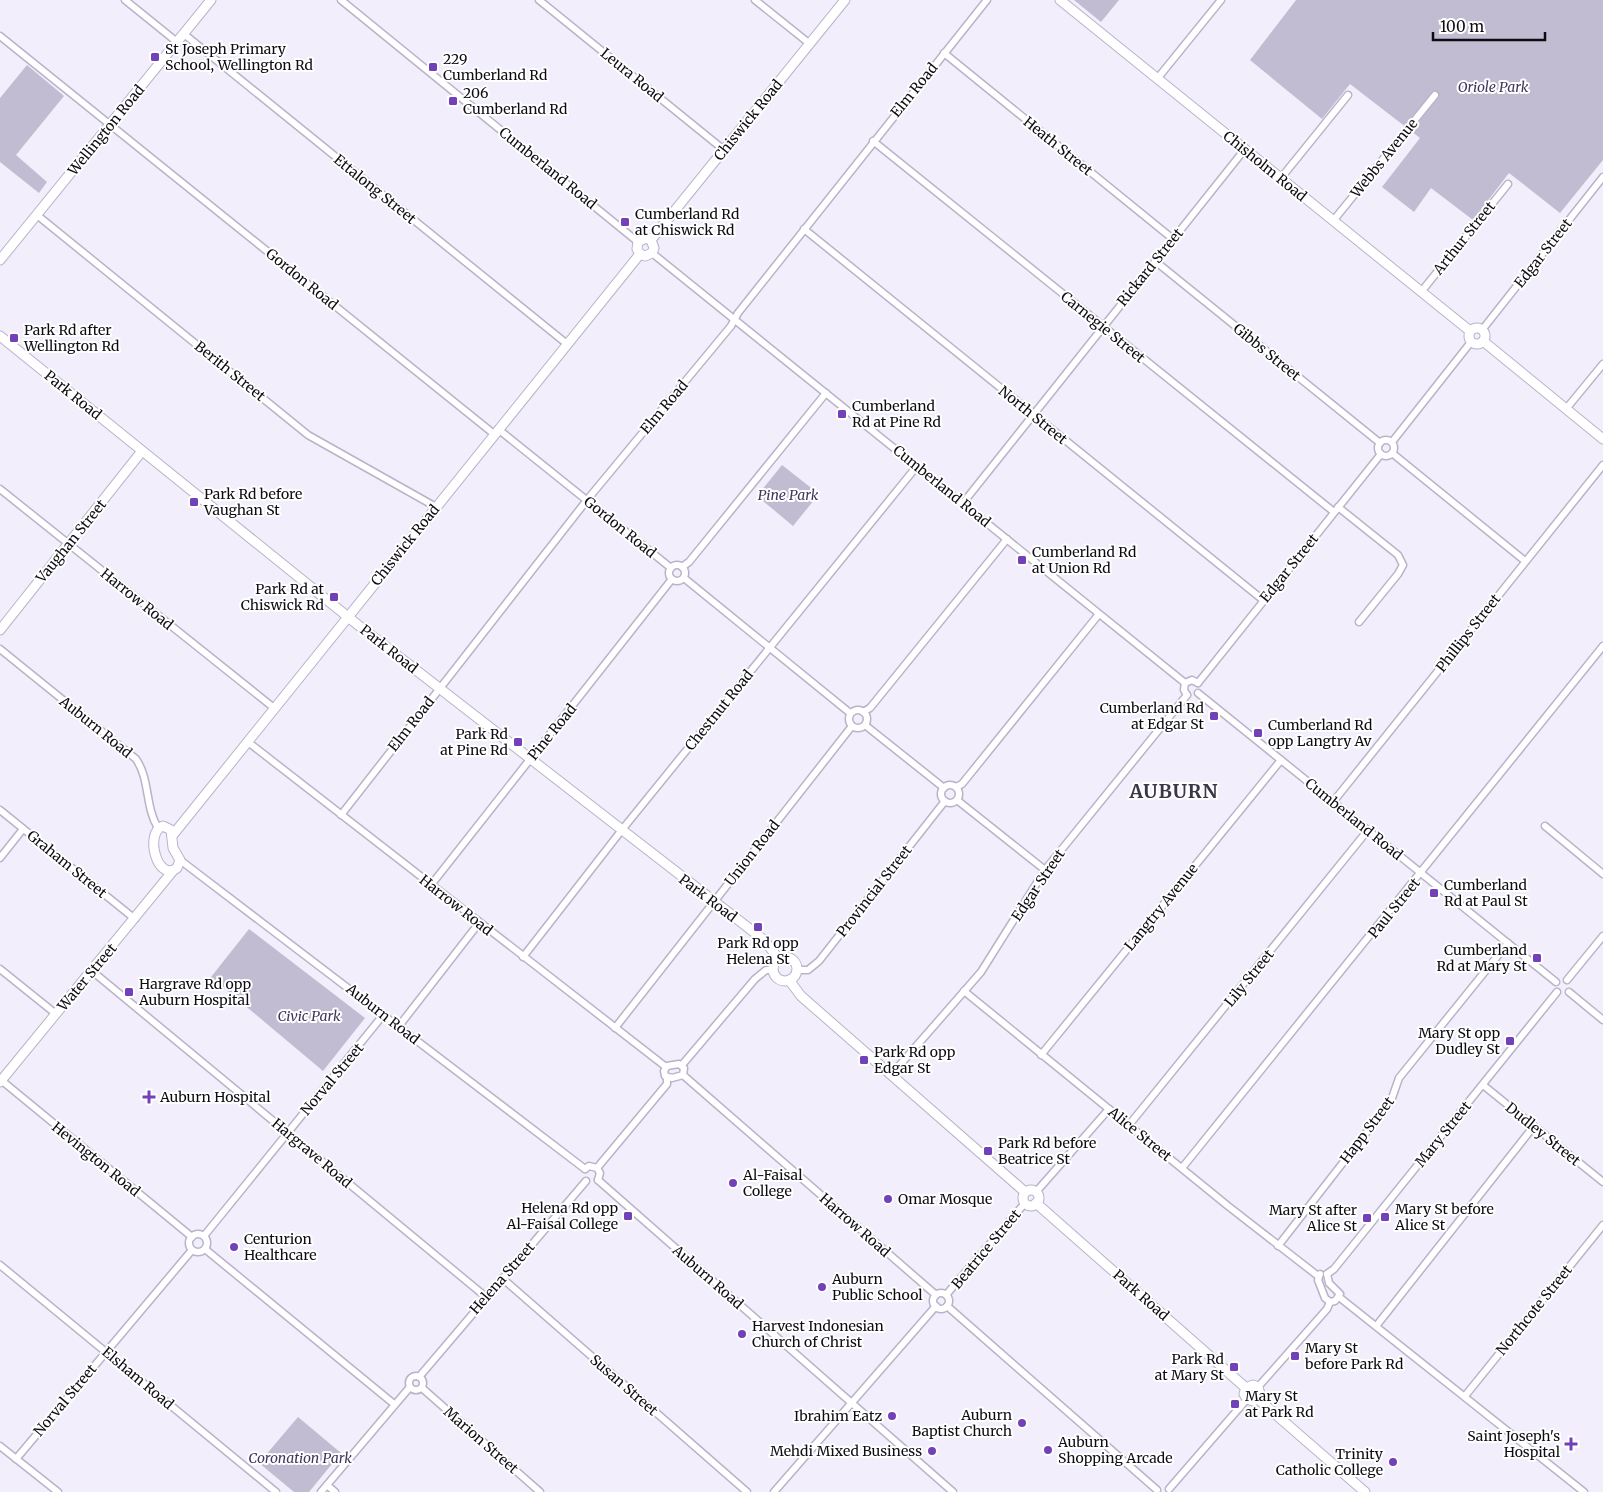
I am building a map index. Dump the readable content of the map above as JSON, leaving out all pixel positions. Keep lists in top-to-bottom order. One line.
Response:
{"streets":{"street":["Leura Road","Elm Road","Chiswick Road","Wellington Road","Heath Street","Webbs Avenue","Chisholm Road","Cumberland Road","Ettalong Street","Arthur Street","Edgar Street","Rickard Street","Gordon Road","Carnegie Street","Gibbs Street","Berith Street","Park Road","North Street","Vaughan Street","Harrow Road","Phillips Street","Chestnut Road","Auburn Road","Pine Road","Union Road","Graham Street","Provincial Street","Langtry Avenue","Paul Street","Water Street","Lily Street","Norval Street","Happ Street","Alice Street","Mary Street","Dudley Street","Hargrave Road","Hevington Road","Beatrice Street","Helena Street","Northcote Street","Elsham Road","Susan Street","Marion Street"]},"crossings":[["Leura Road","Chiswick Road"],["Elm Road","Heath Street"],["Elm Road","Cumberland Road"],["Elm Road","Gordon Road"],["Elm Road","Carnegie Street"],["Elm Road","Park Road"],["Elm Road","North Street"],["Elm Road","Harrow Road"],["Chiswick Road","Cumberland Road"],["Chiswick Road","Ettalong Street"],["Chiswick Road","Gordon Road"],["Chiswick Road","Berith Street"],["Chiswick Road","Park Road"],["Chiswick Road","Harrow Road"],["Wellington Road","Ettalong Street"],["Wellington Road","Gordon Road"],["Wellington Road","Berith Street"],["Heath Street","Rickard Street"],["Webbs Avenue","Chisholm Road"],["Chisholm Road","Arthur Street"],["Chisholm Road","Edgar Street"],["Chisholm Road","Rickard Street"],["Cumberland Road","Edgar Street"],["Cumberland Road","Rickard Street"],["Cumberland Road","Phillips Street"],["Cumberland Road","Chestnut Road"],["Cumberland Road","Langtry Avenue"],["Cumberland Road","Paul Street"],["Cumberland Road","Lily Street"],["Cumberland Road","Happ Street"],["Cumberland Road","Mary Street"],["Edgar Street","Carnegie Street"],["Edgar Street","Gibbs Street"],["Edgar Street","North Street"],["Edgar Street","Alice Street"],["Rickard Street","Carnegie Street"],["Rickard Street","Gibbs Street"],["Rickard Street","North Street"],["Gordon Road","Pine Road"],["Park Road","Vaughan Street"],["Park Road","Chestnut Road"],["Park Road","Pine Road"],["Park Road","Union Road"],["Park Road","Provincial Street"],["Park Road","Beatrice Street"],["Vaughan Street","Harrow Road"],["Harrow Road","Chestnut Road"],["Harrow Road","Pine Road"],["Harrow Road","Union Road"],["Harrow Road","Beatrice Street"],["Auburn Road","Water Street"],["Auburn Road","Norval Street"],["Auburn Road","Helena Street"],["Graham Street","Water Street"],["Langtry Avenue","Alice Street"],["Paul Street","Alice Street"],["Water Street","Hargrave Road"],["Water Street","Hevington Road"],["Lily Street","Alice Street"],["Norval Street","Hargrave Road"],["Norval Street","Hevington Road"],["Norval Street","Elsham Road"],["Happ Street","Alice Street"],["Mary Street","Dudley Street"],["Hargrave Road","Helena Street"],["Helena Street","Susan Street"],["Helena Street","Marion Street"]],"districts":["AUBURN"],"parks":["Oriole Park","Pine Park","Civic Park","Coronation Park"],"places":{"transit":["St Joseph Primary School, Wellington Rd","229 Cumberland Rd","206 Cumberland Rd","Cumberland Rd at Chiswick Rd","Park Rd after Wellington Rd","Cumberland Rd at Pine Rd","Park Rd before Vaughan St","Cumberland Rd at Union Rd","Park Rd at Chiswick Rd","Cumberland Rd at Edgar St","Cumberland Rd opp Langtry Av","Park Rd at Pine Rd","Cumberland Rd at Paul St","Park Rd opp Helena St","Cumberland Rd at Mary St","Hargrave Rd opp Auburn Hospital","Mary St opp Dudley St","Park Rd opp Edgar St","Park Rd before Beatrice St","Helena Rd opp Al-Faisal College","Mary St before Alice St","Mary St after Alice St","Mary St before Park Rd","Park Rd at Mary St","Mary St at Park Rd"],"health":["Auburn Hospital","Saint Joseph's Hospital"],"other":["Al-Faisal College","Omar Mosque","Centurion Healthcare","Auburn Public School","Harvest Indonesian Church of Christ","Ibrahim Eatz","Auburn Baptist Church","Auburn Shopping Arcade","Mehdi Mixed Business","Trinity Catholic College"]},"scale_bar":"100 m"}
